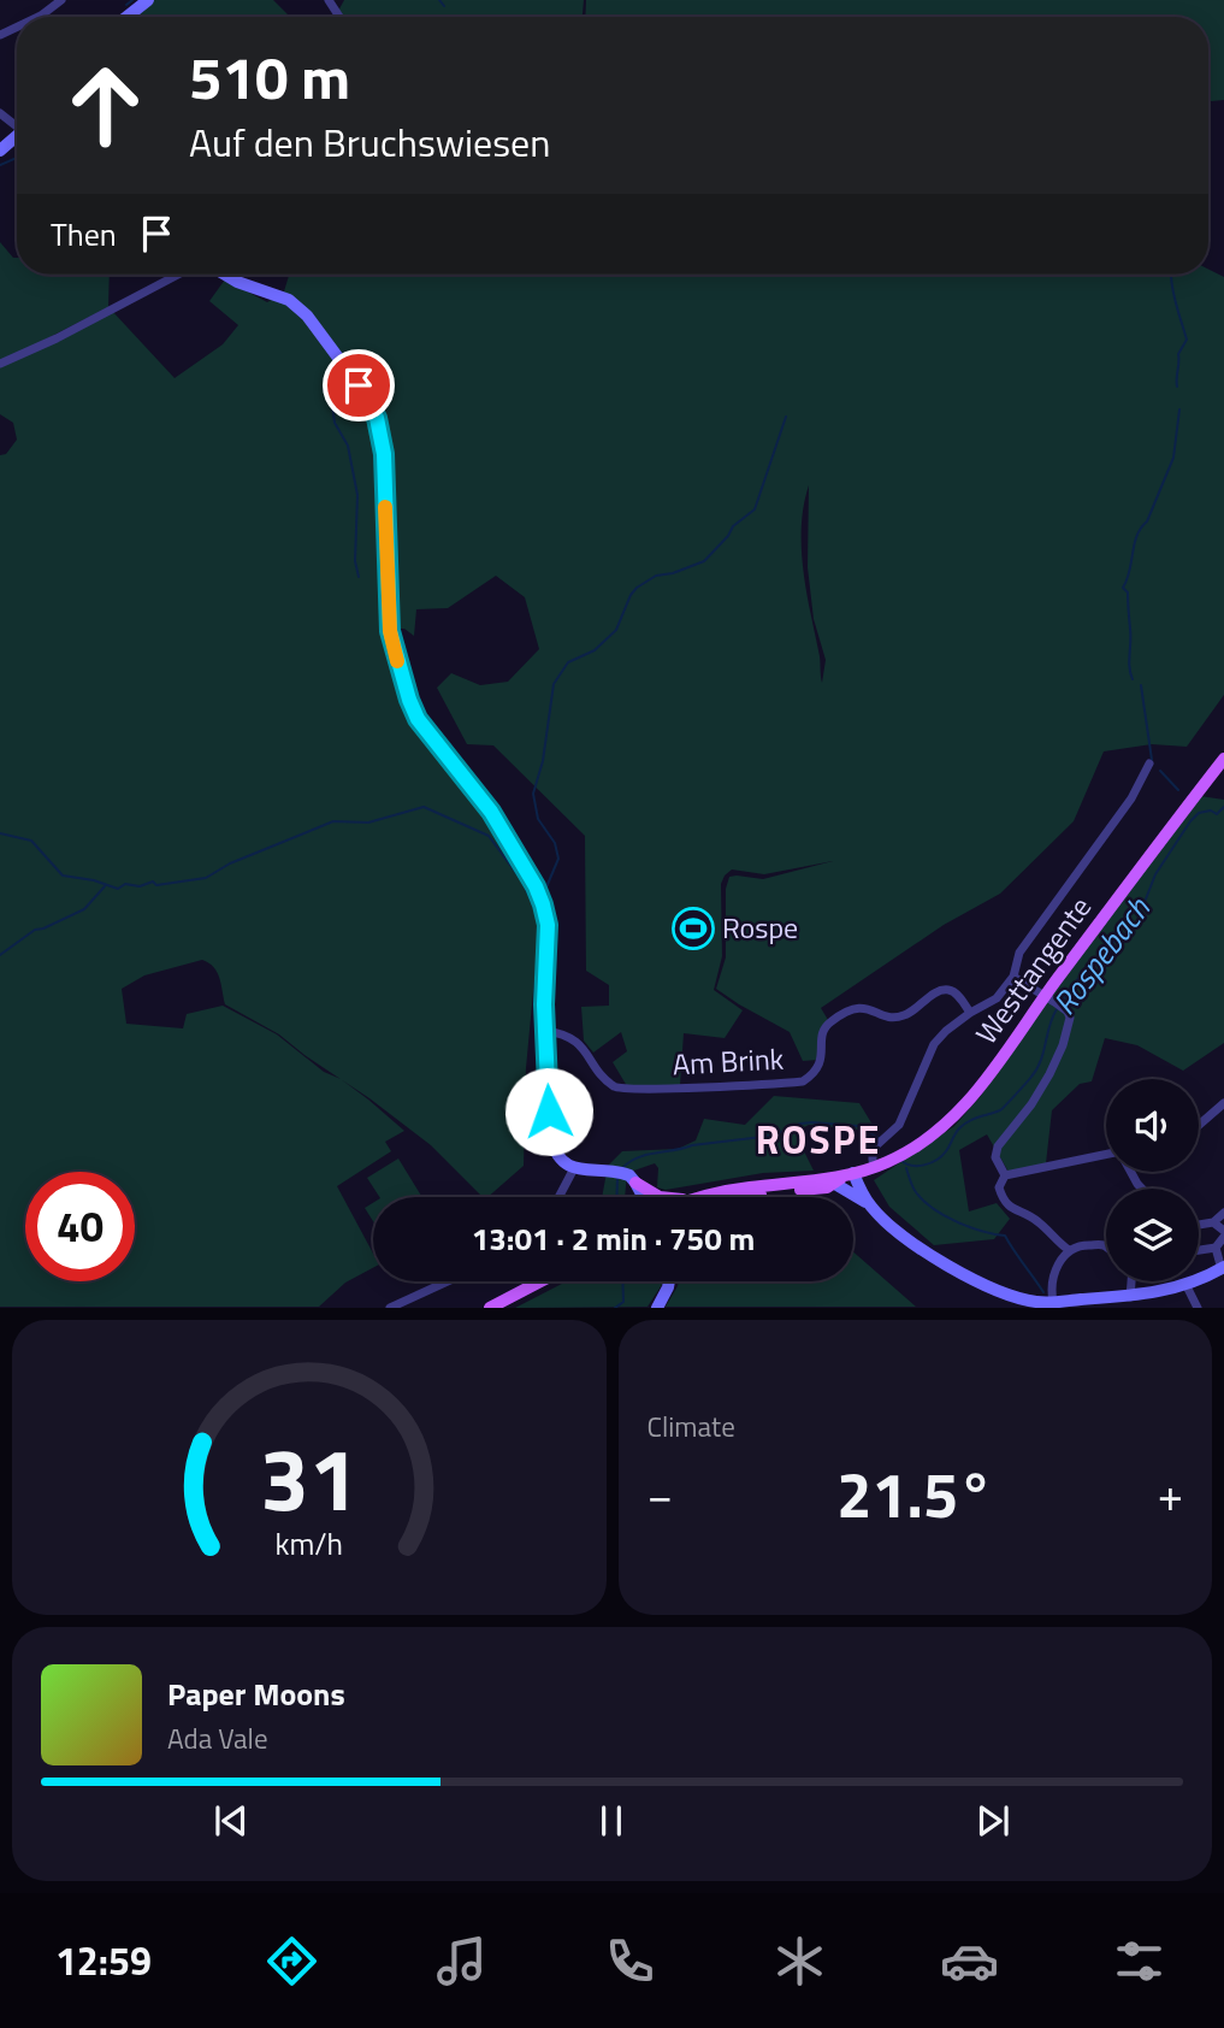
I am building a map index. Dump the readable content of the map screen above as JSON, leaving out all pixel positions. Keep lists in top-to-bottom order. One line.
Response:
{"streets":{"main road":["Westtangente"],"street":["Am Brink"]},"districts":["ROSPE"],"water":["Rospebach"],"places":{"sports":["Rospe"]},"page":{"turn":["510 m","Auf den Bruchswiesen"],"then":"Then","limit":"40","trip":"13:01 · 2 min · 750 m","tile":"Climate","heat":["−","21.5°","+"],"song":["Paper Moons","Ada Vale"],"tabs":"12:59","gauge":["31","km/h"]}}
